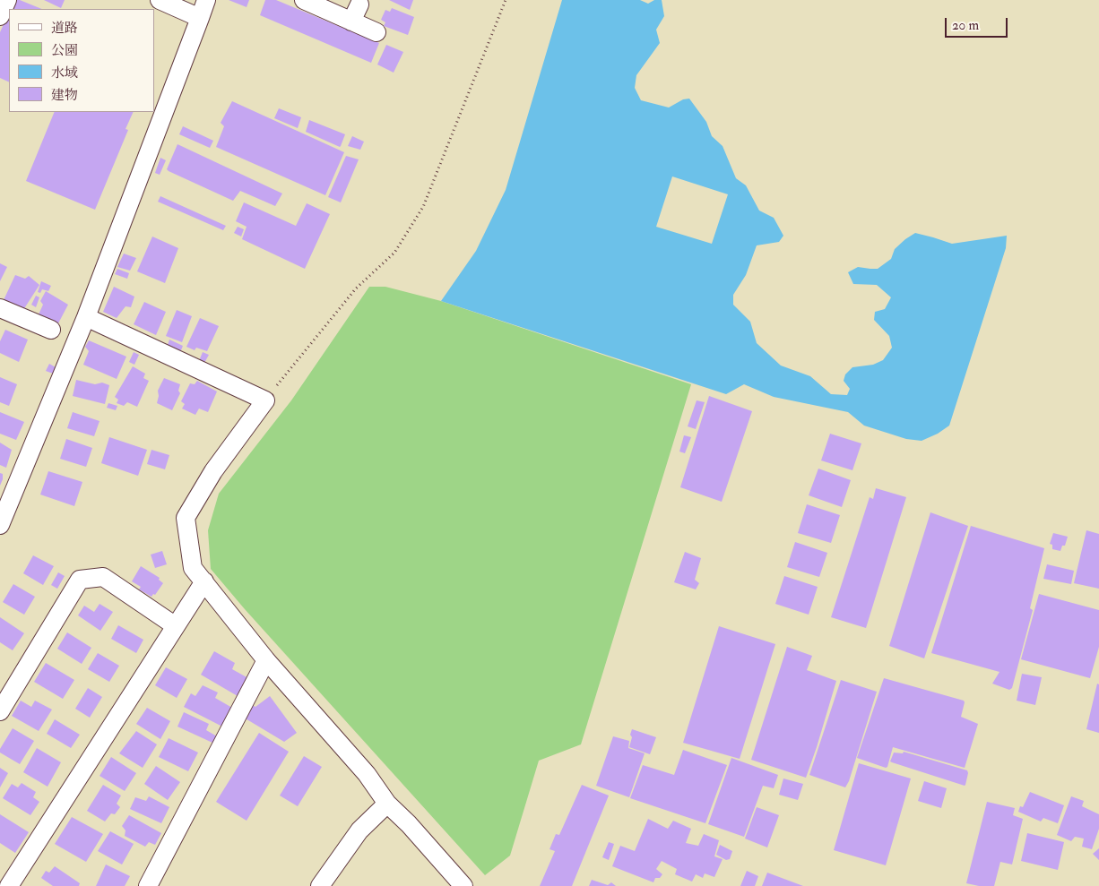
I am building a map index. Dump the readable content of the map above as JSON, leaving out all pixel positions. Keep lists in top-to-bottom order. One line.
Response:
{"legend":["道路","公園","水域","建物"],"scale_bar":"20 m"}
